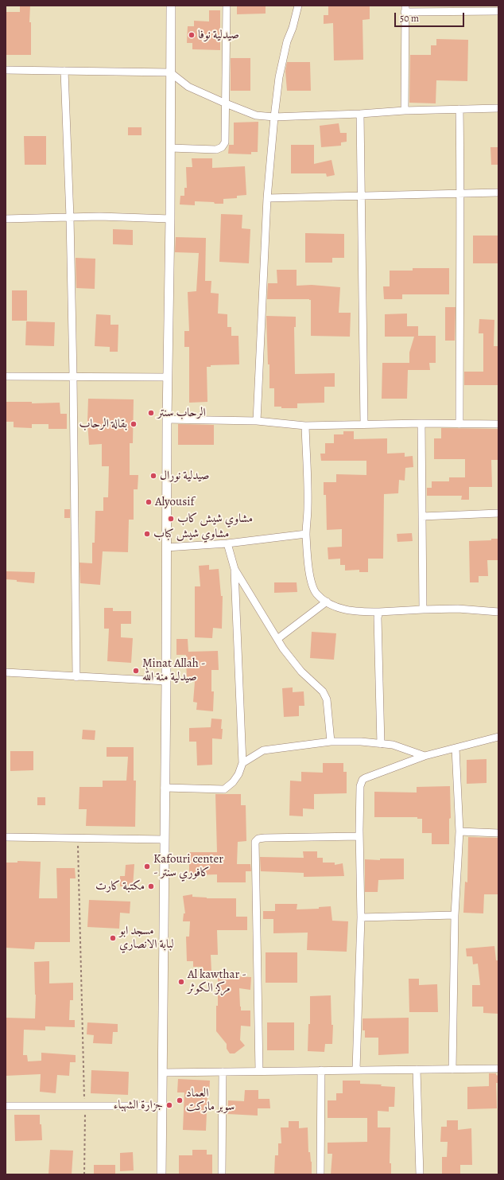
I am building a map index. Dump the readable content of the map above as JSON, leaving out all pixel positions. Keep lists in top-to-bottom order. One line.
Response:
{"places":["صيدلية نوفا","الرحاب سنتر","بقالة الرحاب","صيدلية نورال","Alyousif","مشاوي شيش كاب","مشاوي شيش كباب","Minat Allah - صيدلية منة الله","Kafouri center - كافوري سنتر","مكتبة كارت","مسجد ابو لبابة الانصاري","Al kawthar - مركز الكوثر","العماد سوبر ماركت","جزارة الشهباء"],"scale_bar":"50 m"}
